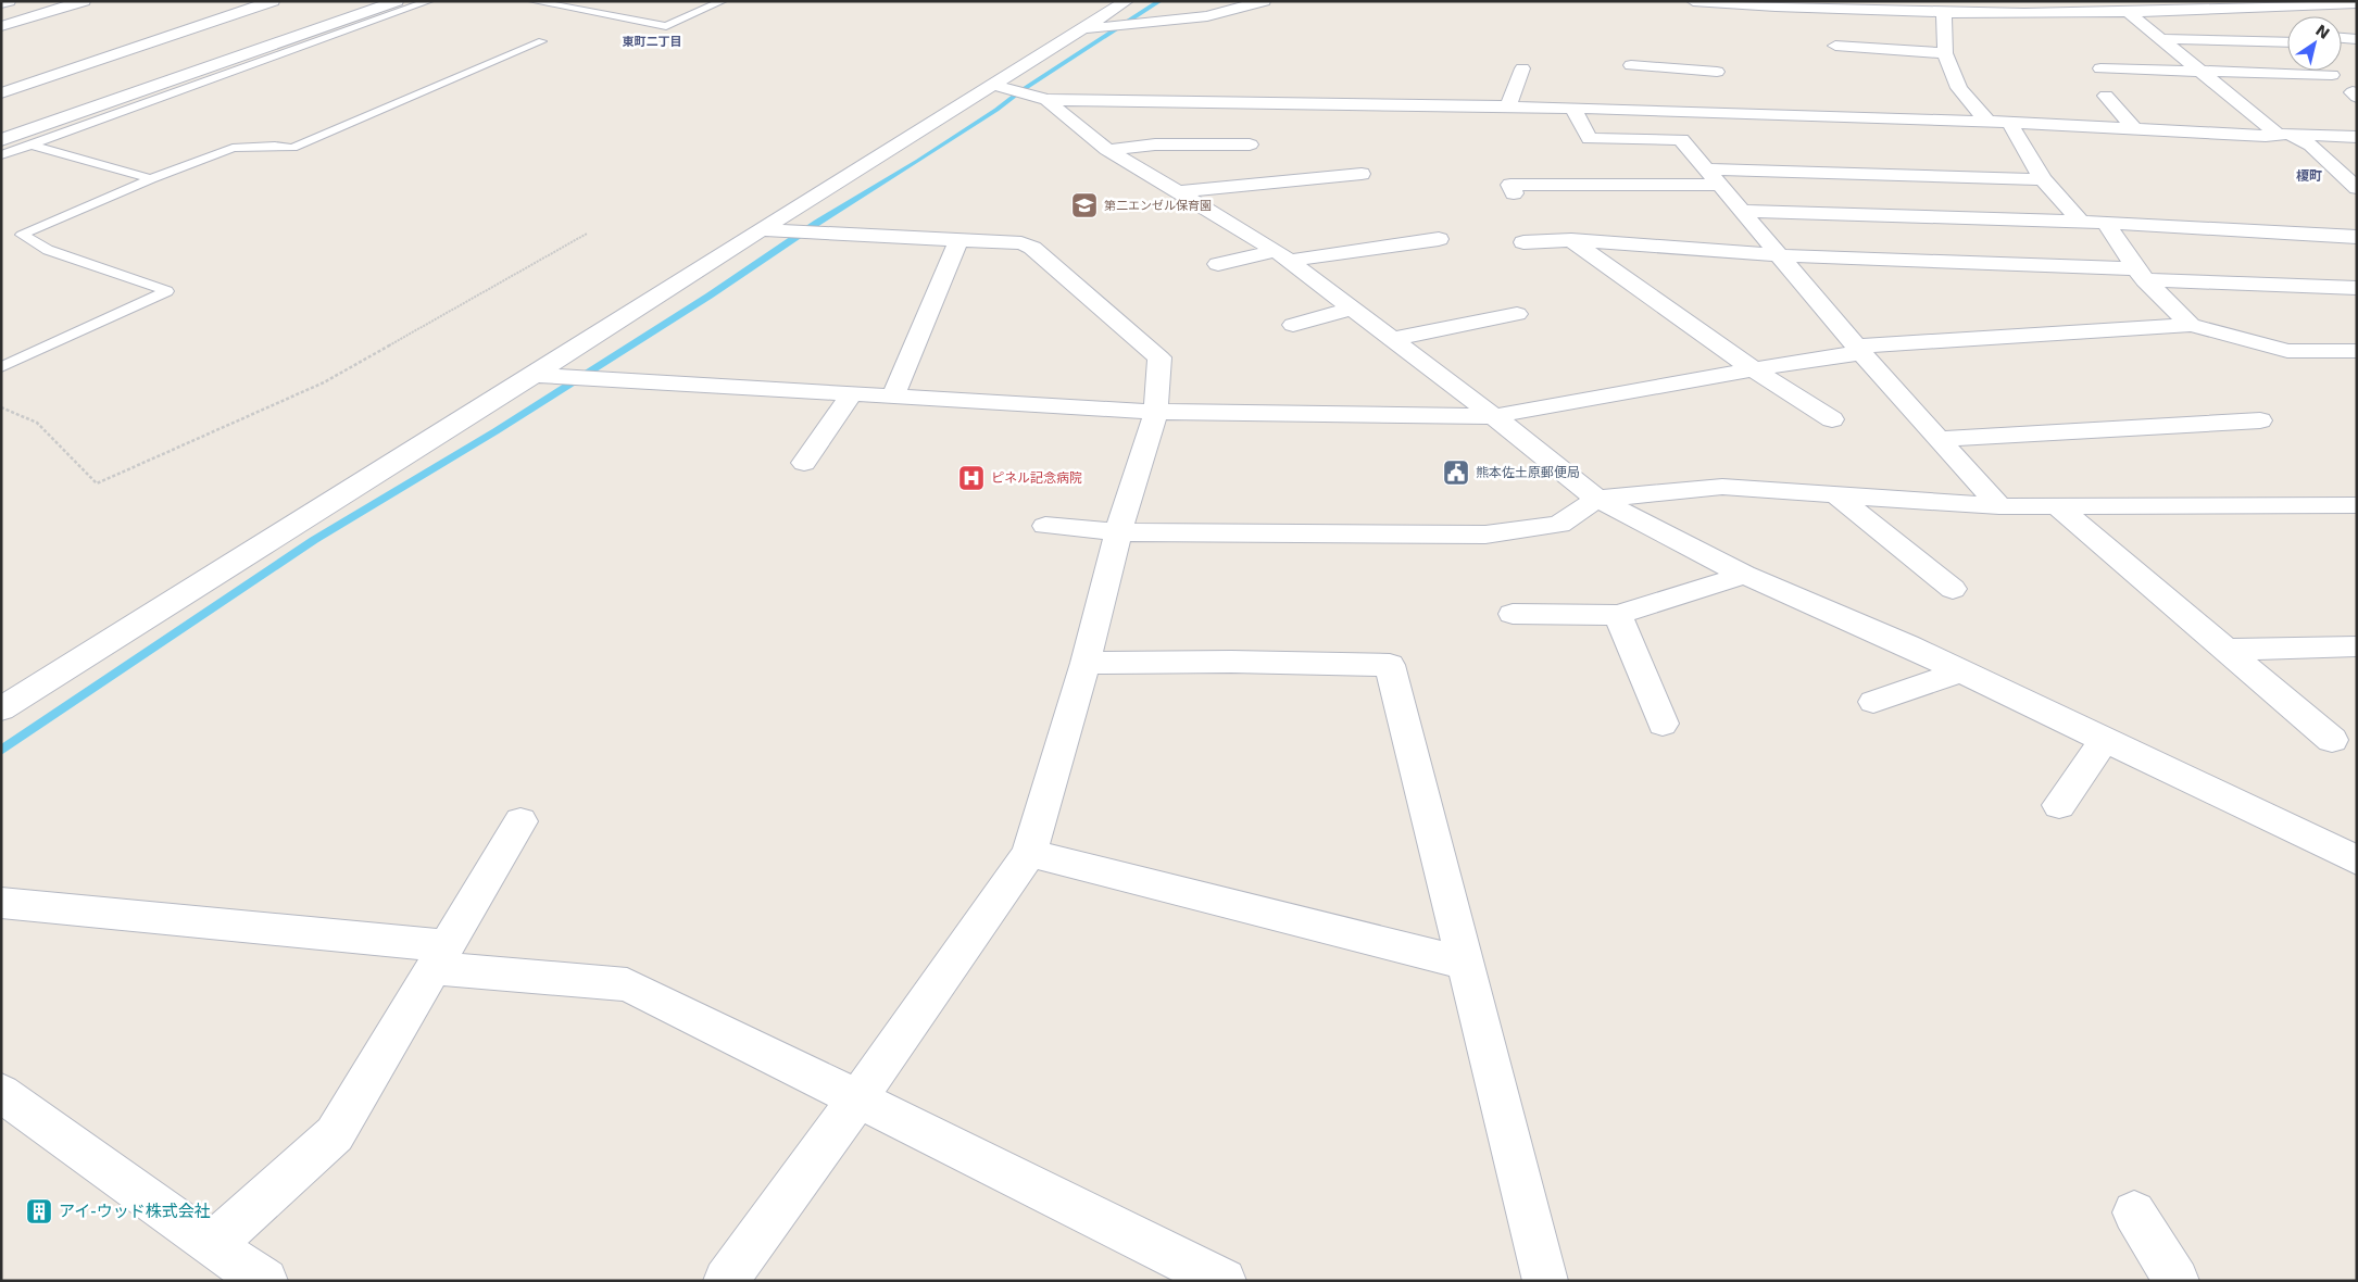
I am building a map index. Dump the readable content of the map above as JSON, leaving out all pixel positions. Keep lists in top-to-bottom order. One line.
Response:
{"districts":["東町二丁目","榎町"],"places":{"school or university":["第二エンゼル保育園"],"public building":["熊本佐土原郵便局"],"hospital":["ピネル記念病院"],"building":["アイ-ウッド株式会社"]},"north":"top right"}
